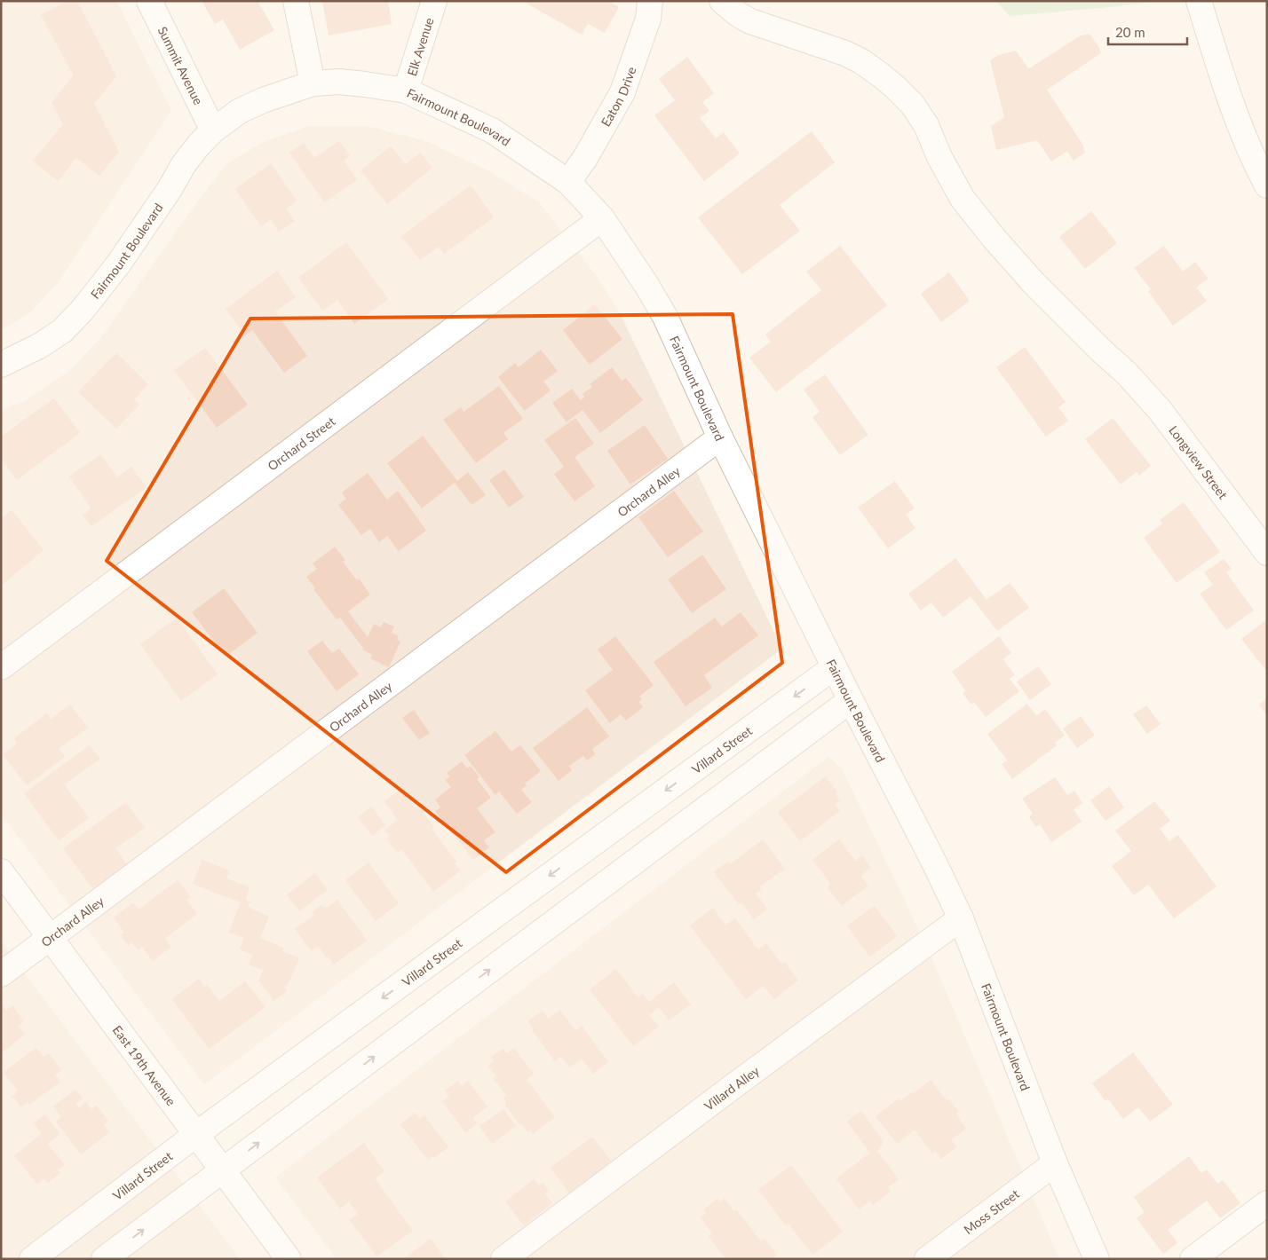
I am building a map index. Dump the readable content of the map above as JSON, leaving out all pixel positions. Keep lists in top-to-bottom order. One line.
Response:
{"streets":{"street":["Elk Avenue","Summit Avenue","Eaton Drive","Fairmount Boulevard","Orchard Street","Longview Street","Orchard Alley","Villard Street","East 19th Avenue","Villard Alley","Moss Street"]},"crossings":[["Elk Avenue","Fairmount Boulevard"],["Summit Avenue","Fairmount Boulevard"],["Eaton Drive","Fairmount Boulevard"],["Fairmount Boulevard","Orchard Street"],["Fairmount Boulevard","Orchard Alley"],["Fairmount Boulevard","Villard Street"],["Fairmount Boulevard","Villard Alley"],["Fairmount Boulevard","Moss Street"],["Orchard Alley","East 19th Avenue"],["Villard Street","East 19th Avenue"]],"scale_bar":"20 m"}
